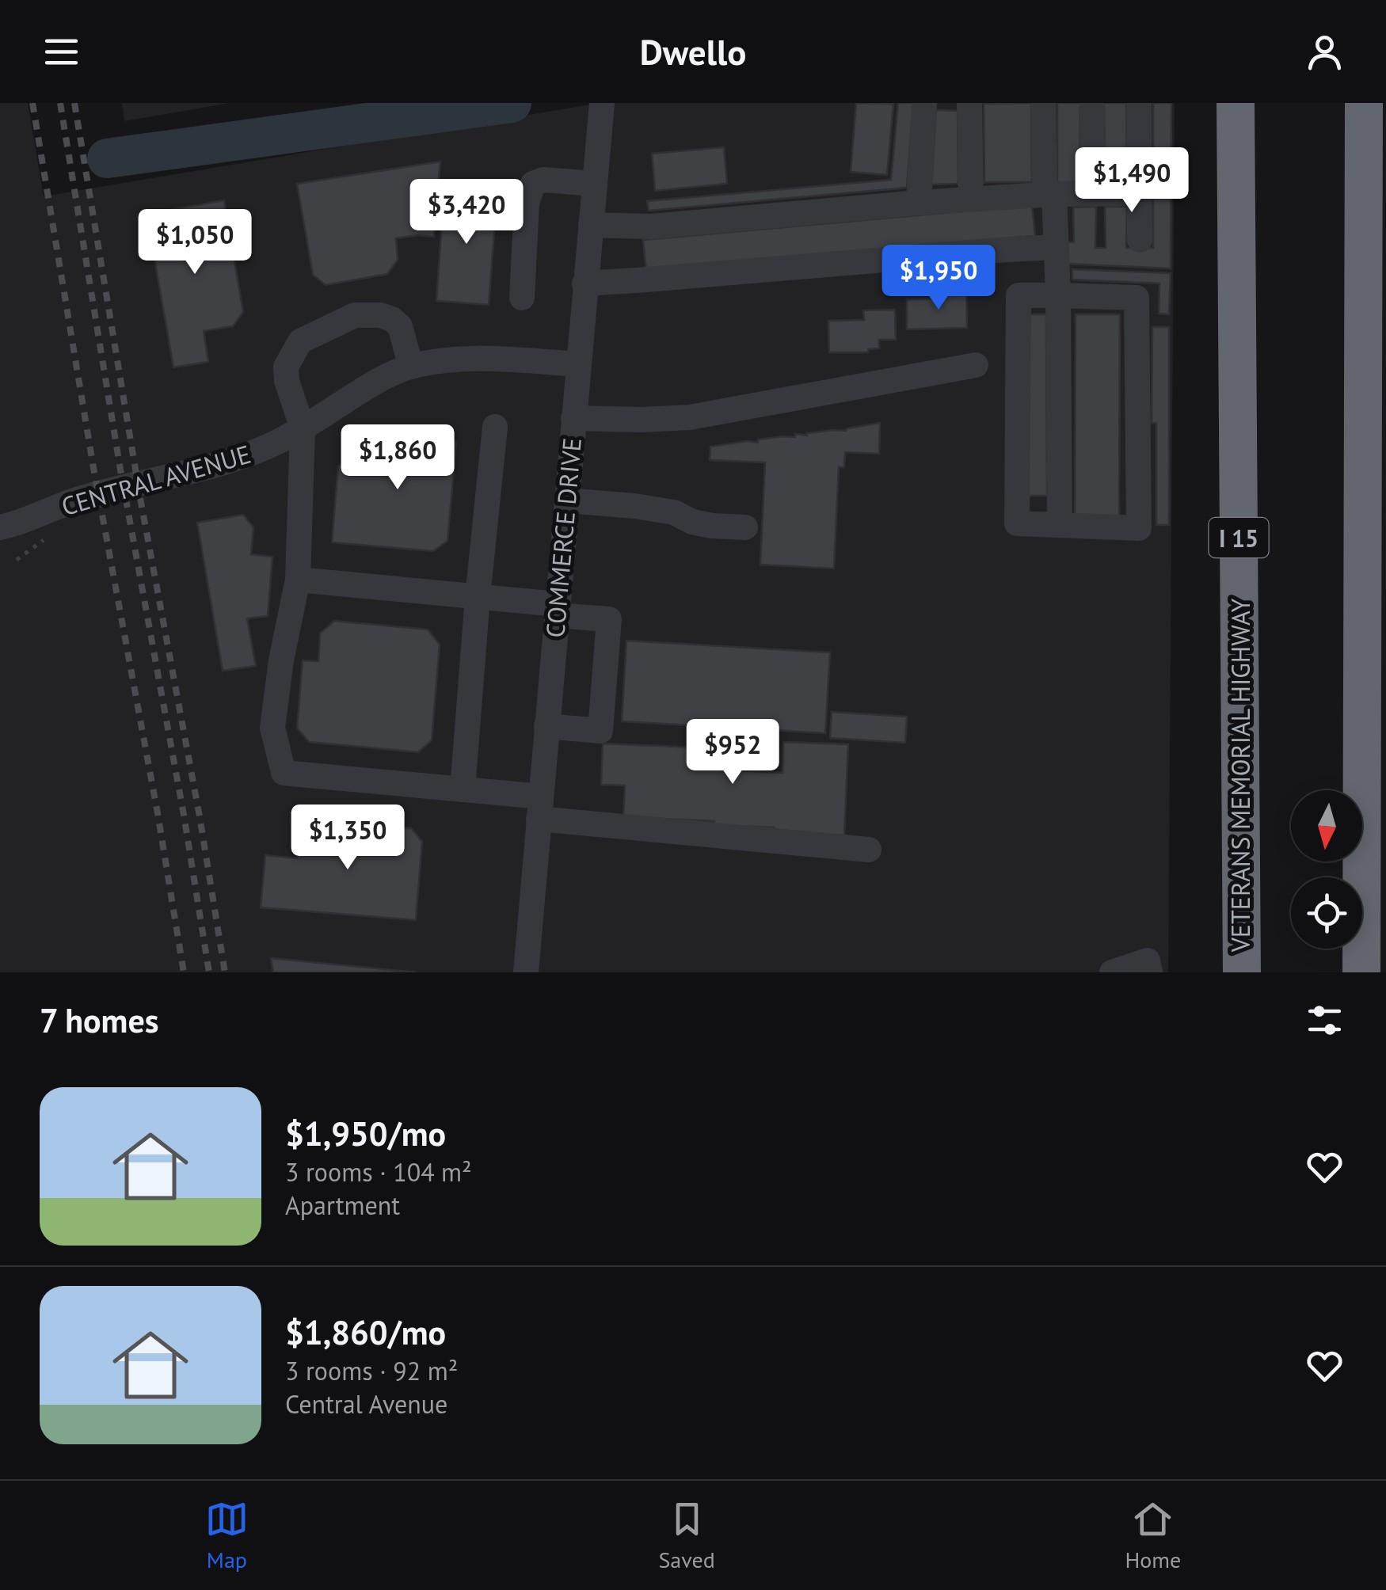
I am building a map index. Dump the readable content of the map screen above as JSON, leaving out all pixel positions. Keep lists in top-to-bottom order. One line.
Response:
{"streets":{"highway":["I 15","VETERANS MEMORIAL HIGHWAY"],"street":["CENTRAL AVENUE","COMMERCE DRIVE"]},"crossings":[["CENTRAL AVENUE","COMMERCE DRIVE"]],"north":"bottom","page":{"header":"Dwello","price":["$1,490","$3,420","$1,050","$1,950","$1,860","$952","$1,350"],"heading":"7 homes","list":[{"name":"$1,950/mo","note":"3 rooms · 104 m² · Apartment"},{"name":"$1,860/mo","note":"3 rooms · 92 m² · Central Avenue"}],"tabs":["Map","Saved","Home"]}}
